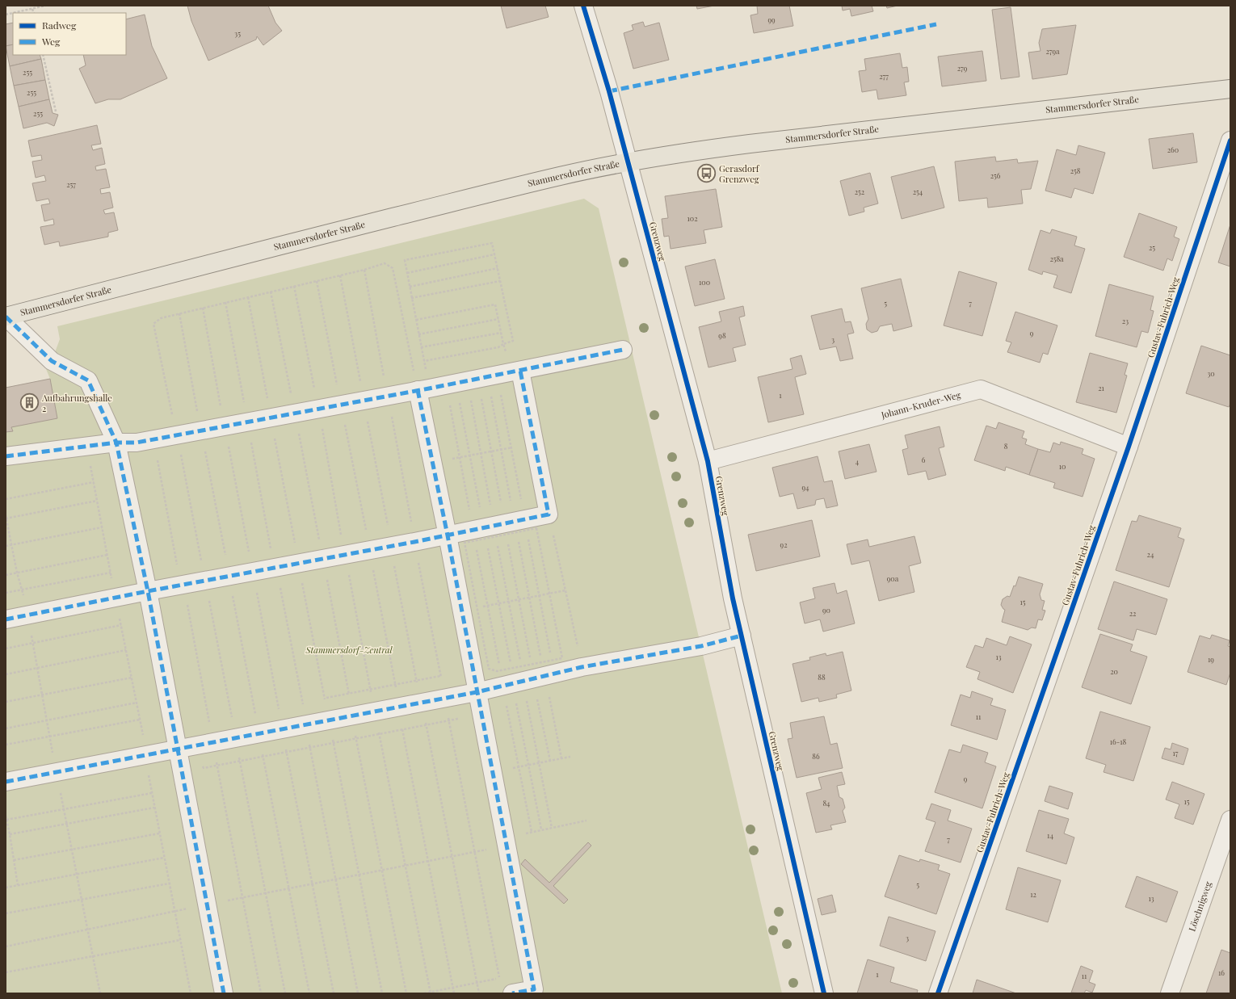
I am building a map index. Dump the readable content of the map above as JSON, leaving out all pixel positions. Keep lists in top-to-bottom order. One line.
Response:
{"streets":{"main road":["Stammersdorfer Straße"],"street":["Grenzweg","Gustav-Fuhrich-Weg","Johann-Kruder-Weg","Löschnigweg"]},"crossings":[["Stammersdorfer Straße","Grenzweg"],["Grenzweg","Johann-Kruder-Weg"],["Gustav-Fuhrich-Weg","Johann-Kruder-Weg"]],"parks":["Stammersdorf-Zentral"],"places":{"bus stop":["Gerasdorf Grenzweg"],"building":["Aufbahrungshalle 2"]},"house_numbers":["99","35","279a","279","255","277","255","255","260","258","256","257","252","254","102","25","258a","100","5","7","23","9","98","3","30","21","1","8","6","4","10","94","92","24","90a","15","90","22","13","19","20","88","11","16-18","17","86","9","15","84","14","7","5","12","13","3","16","1","11"],"legend":["Radweg","Weg"]}
